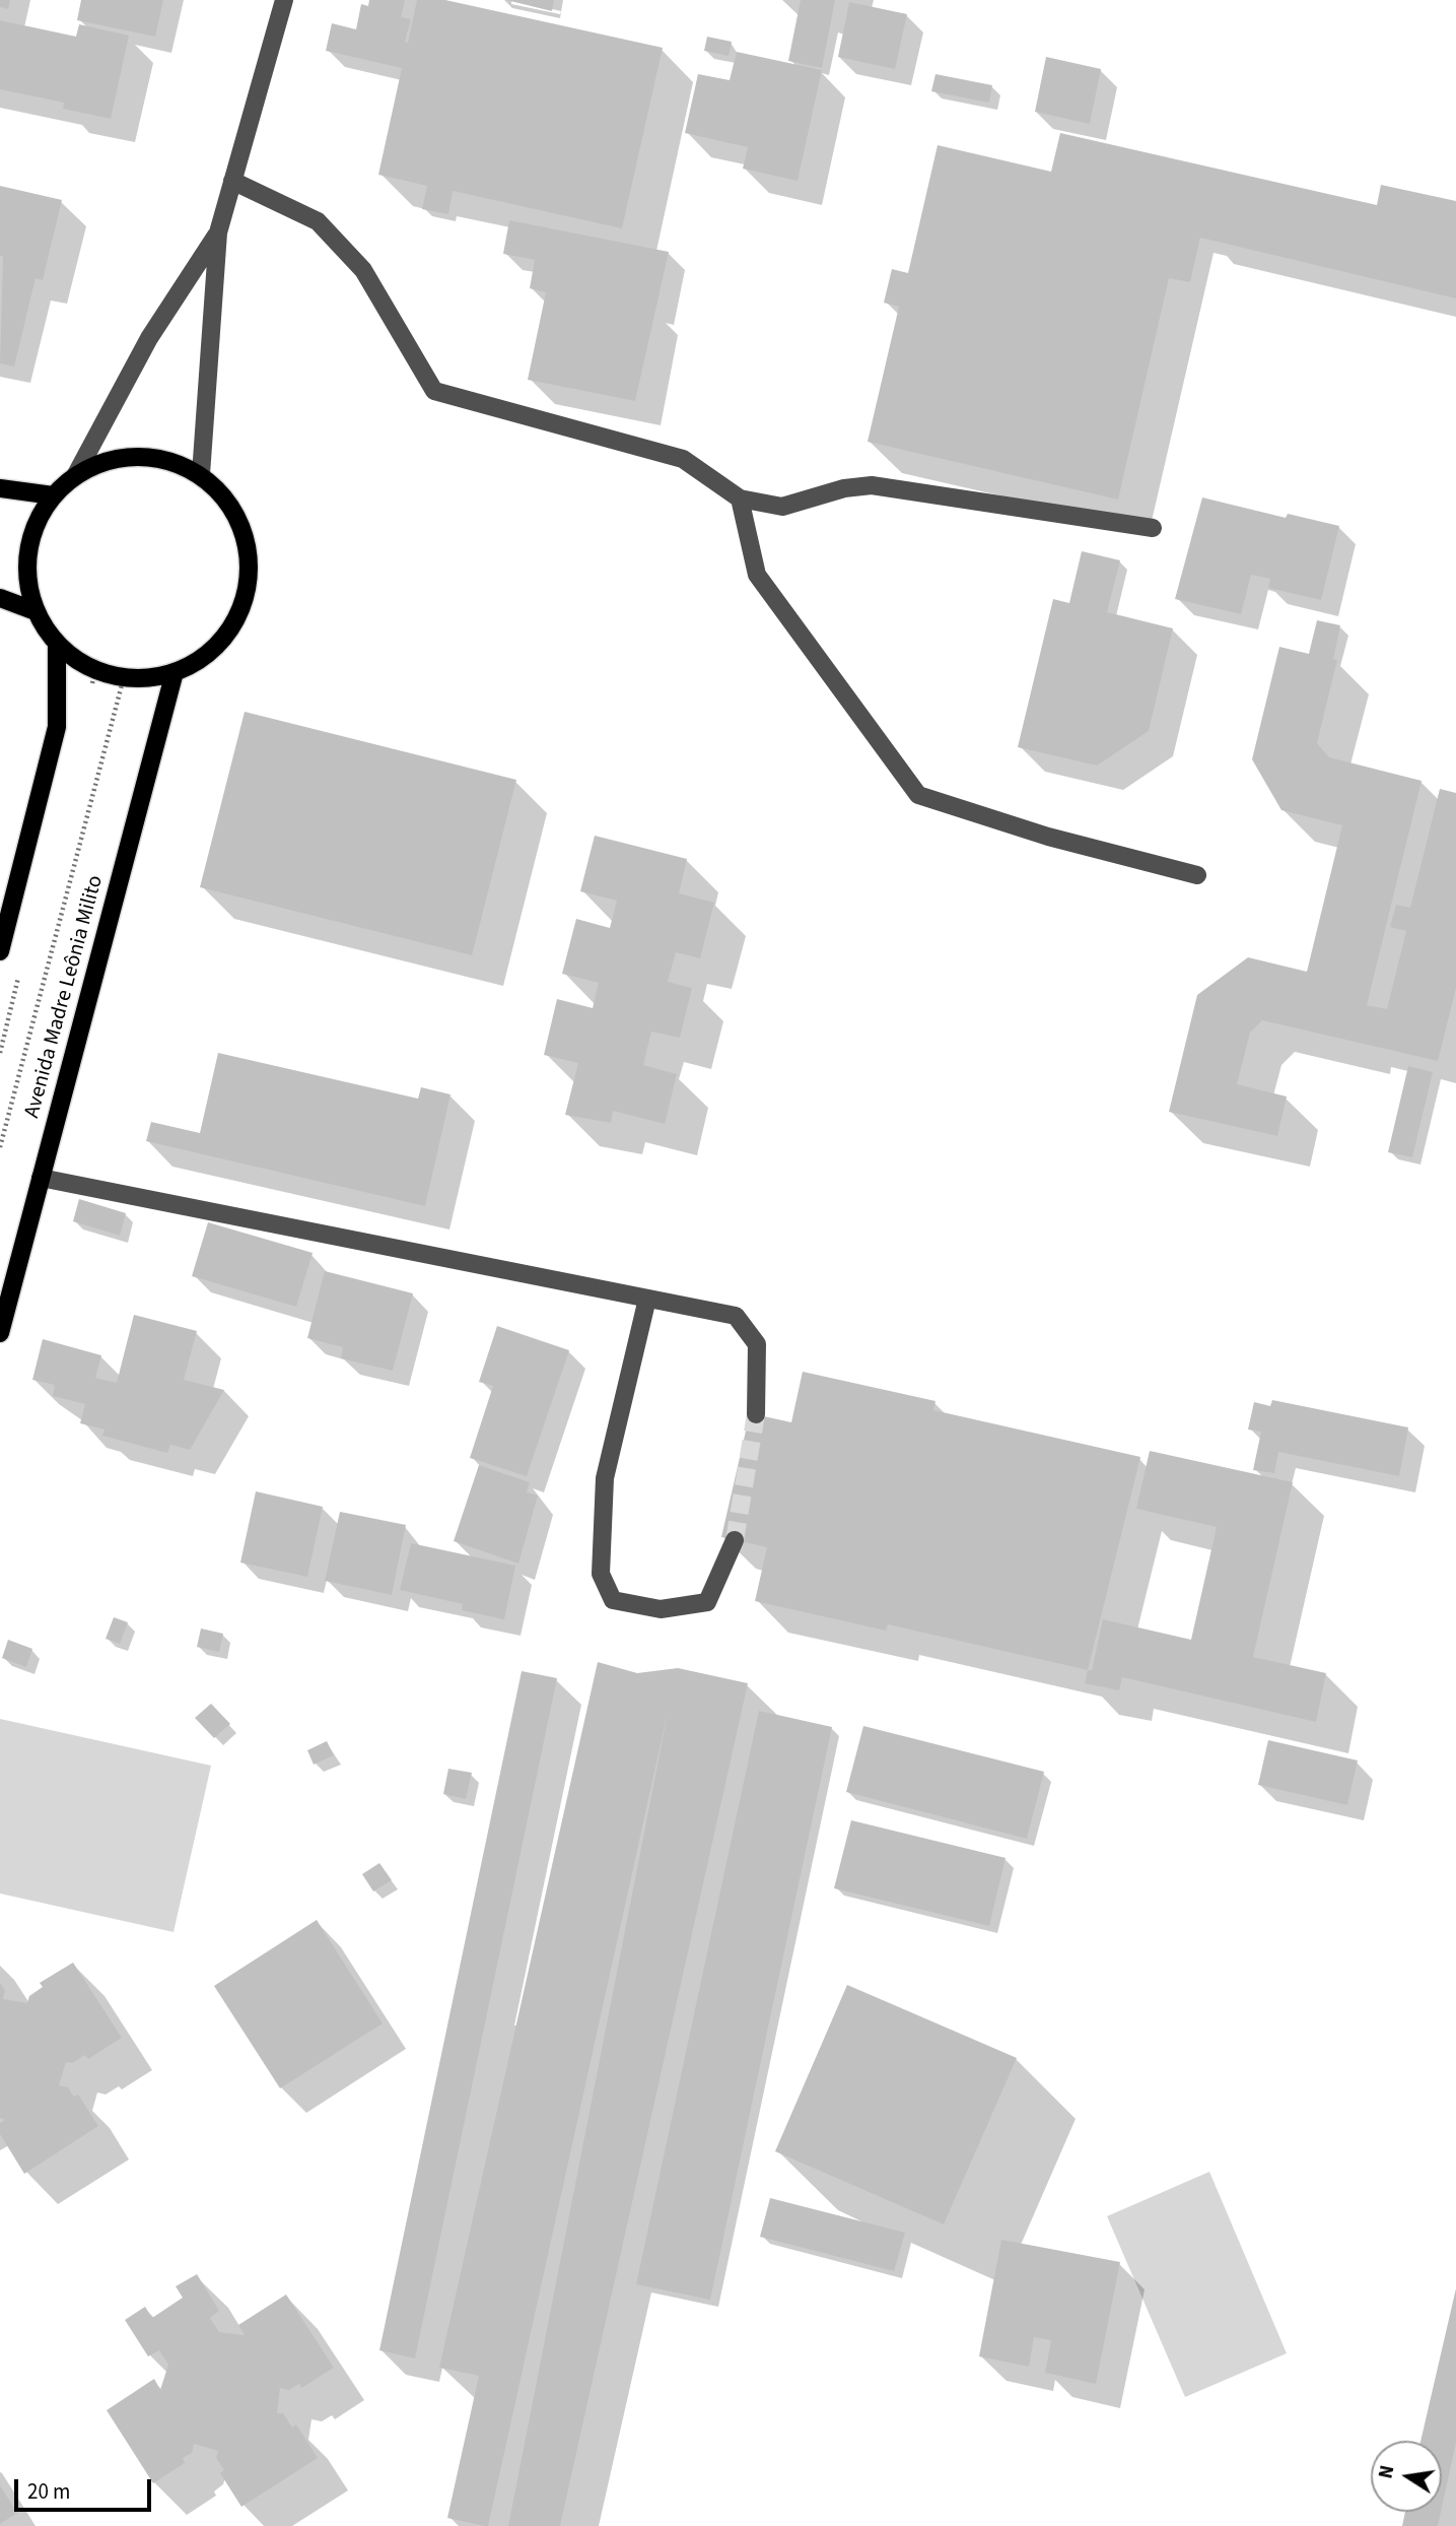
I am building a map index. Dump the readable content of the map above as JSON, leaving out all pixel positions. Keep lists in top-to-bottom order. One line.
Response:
{"streets":{"main road":["Avenida Madre Leônia Milito"]},"scale_bar":"20 m","north":"left"}
